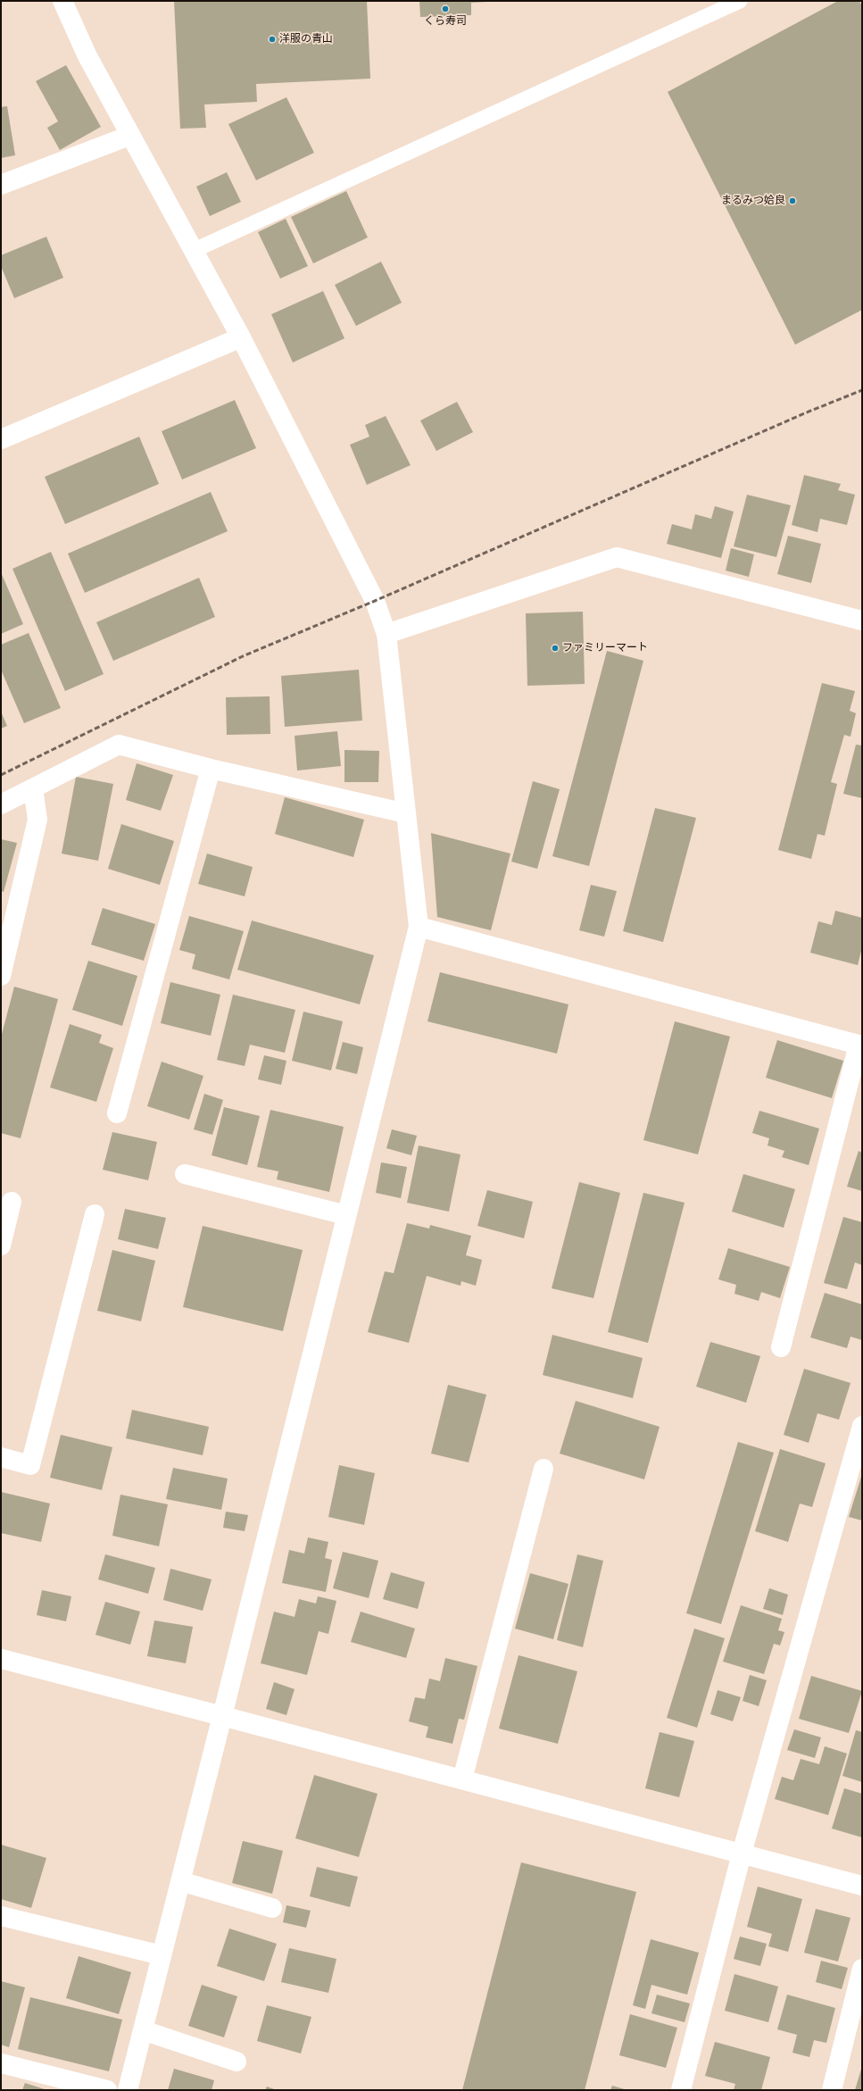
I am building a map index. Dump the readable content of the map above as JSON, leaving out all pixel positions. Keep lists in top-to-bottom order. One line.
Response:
{"places":["くら寿司","洋服の青山","まるみつ姶良","ファミリーマート"]}
